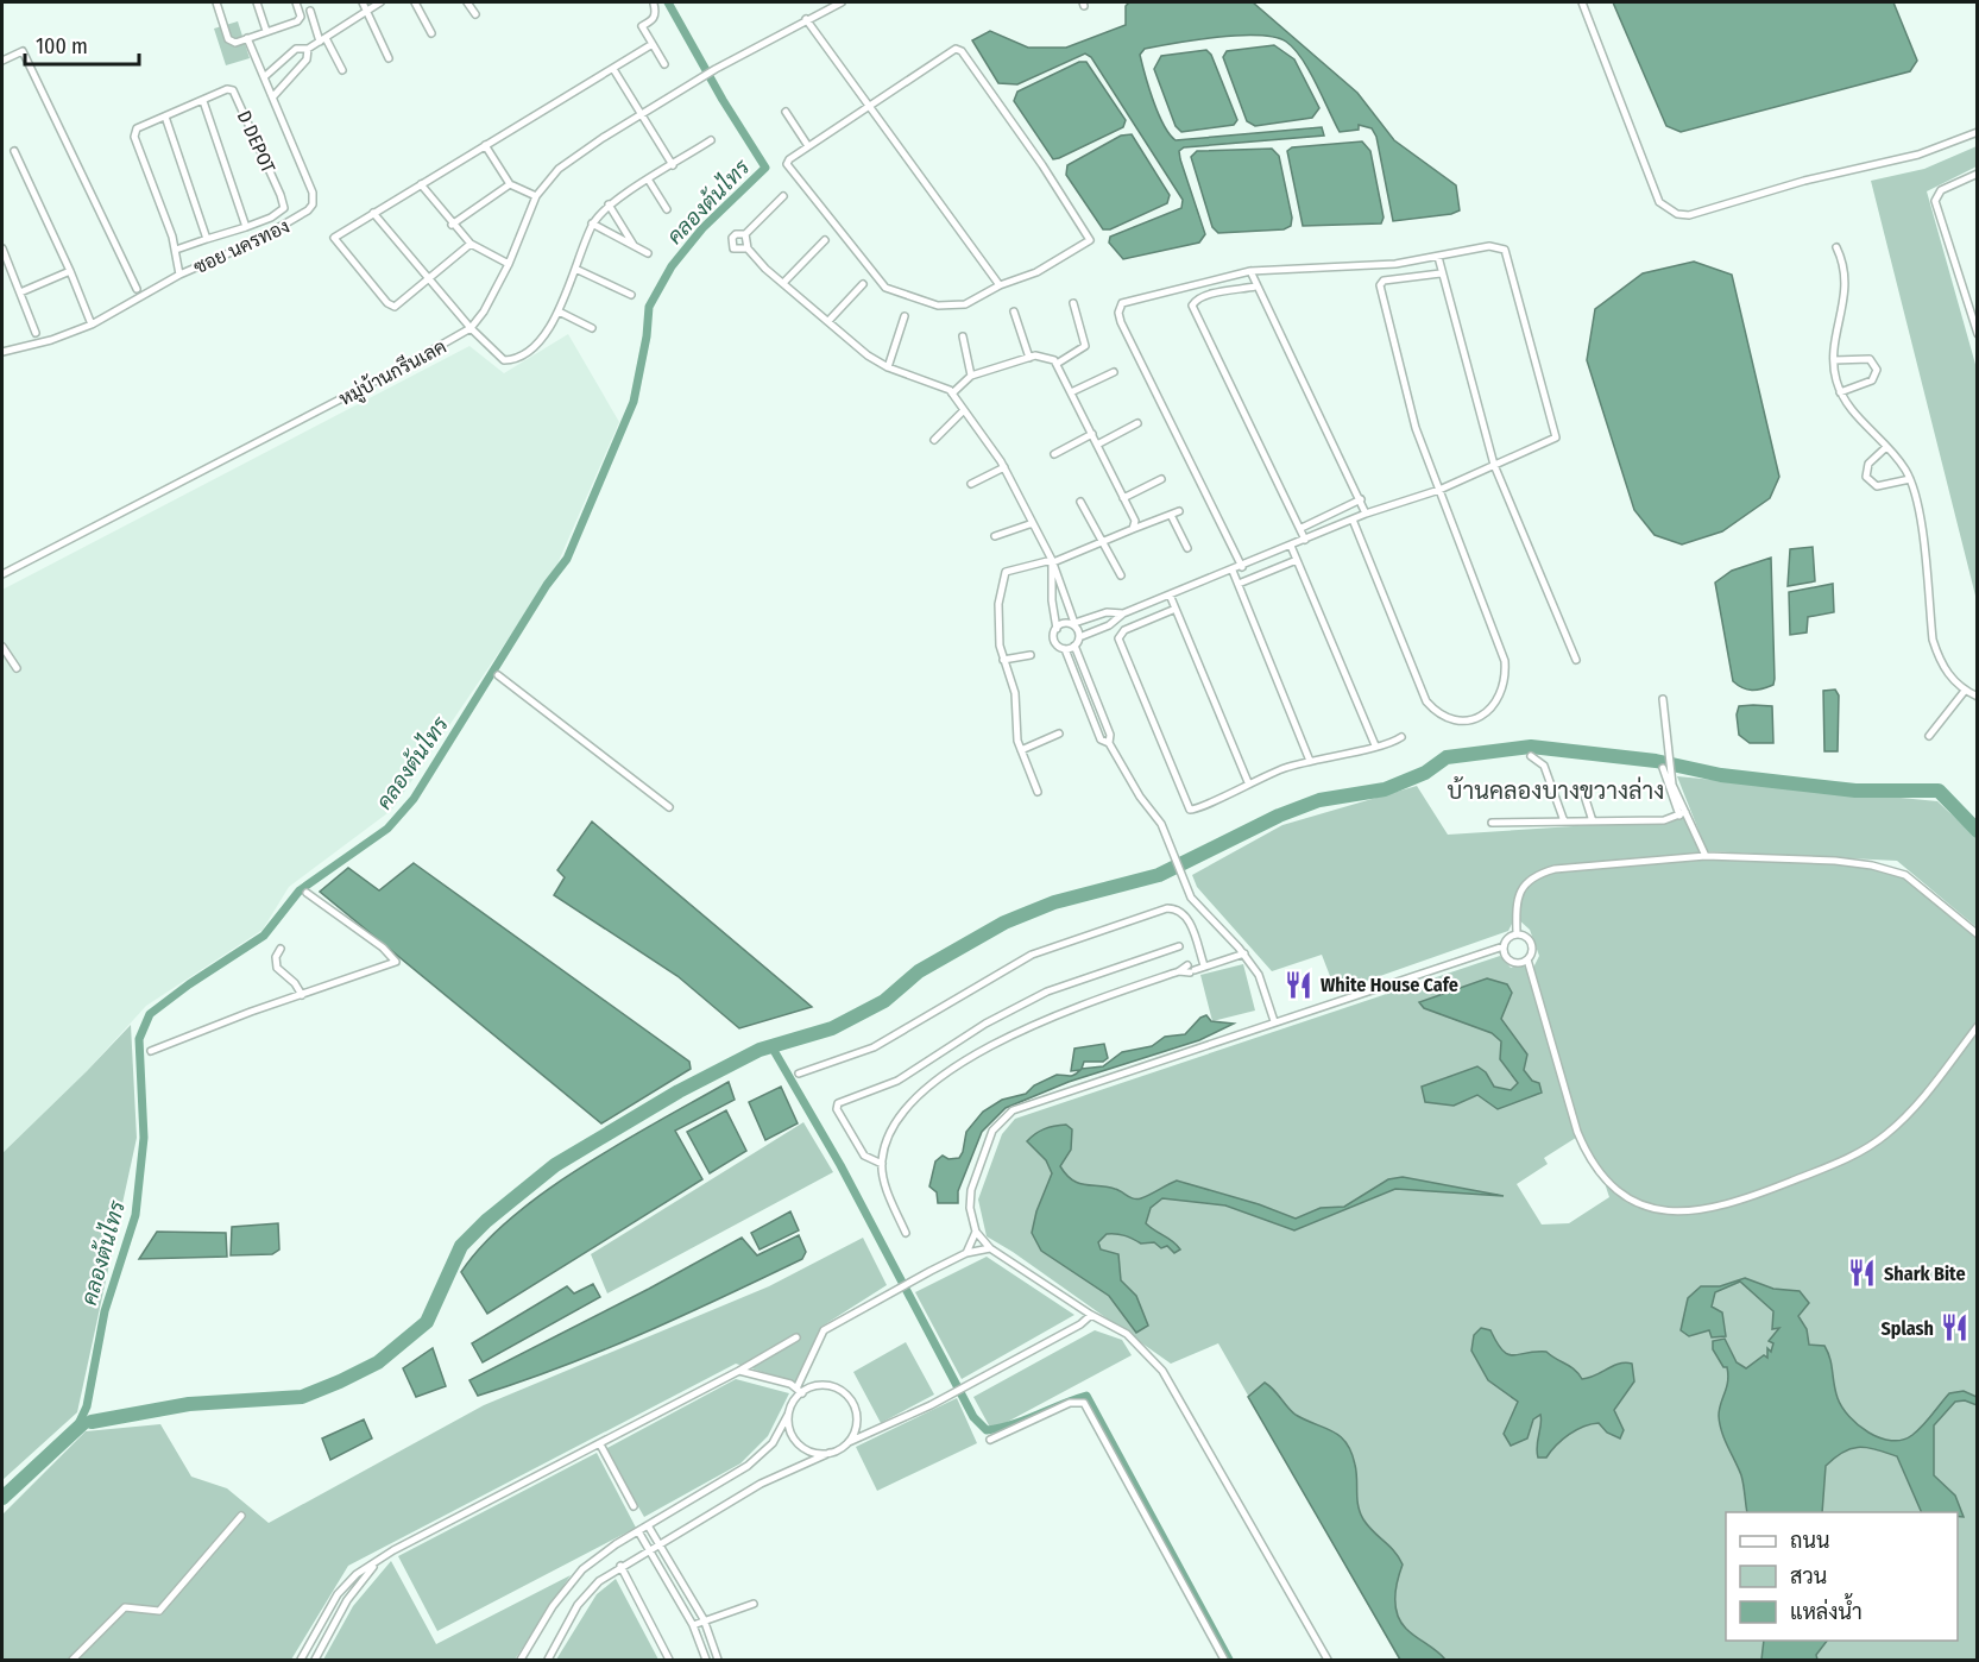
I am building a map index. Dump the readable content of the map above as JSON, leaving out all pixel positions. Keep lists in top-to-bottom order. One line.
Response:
{"streets":{"street":["D DEPOT","ซอย นครทอง","หมู่บ้านกรีนเลค"]},"crossings":[["D DEPOT","ซอย นครทอง"]],"districts":["บ้านคลองบางขวางล่าง"],"water":["คลองต้นไทร"],"places":{"restaurant":["White House Cafe","Shark Bite","Splash"]},"legend":["ถนน","สวน","แหล่งน้ำ"],"scale_bar":"100 m"}
